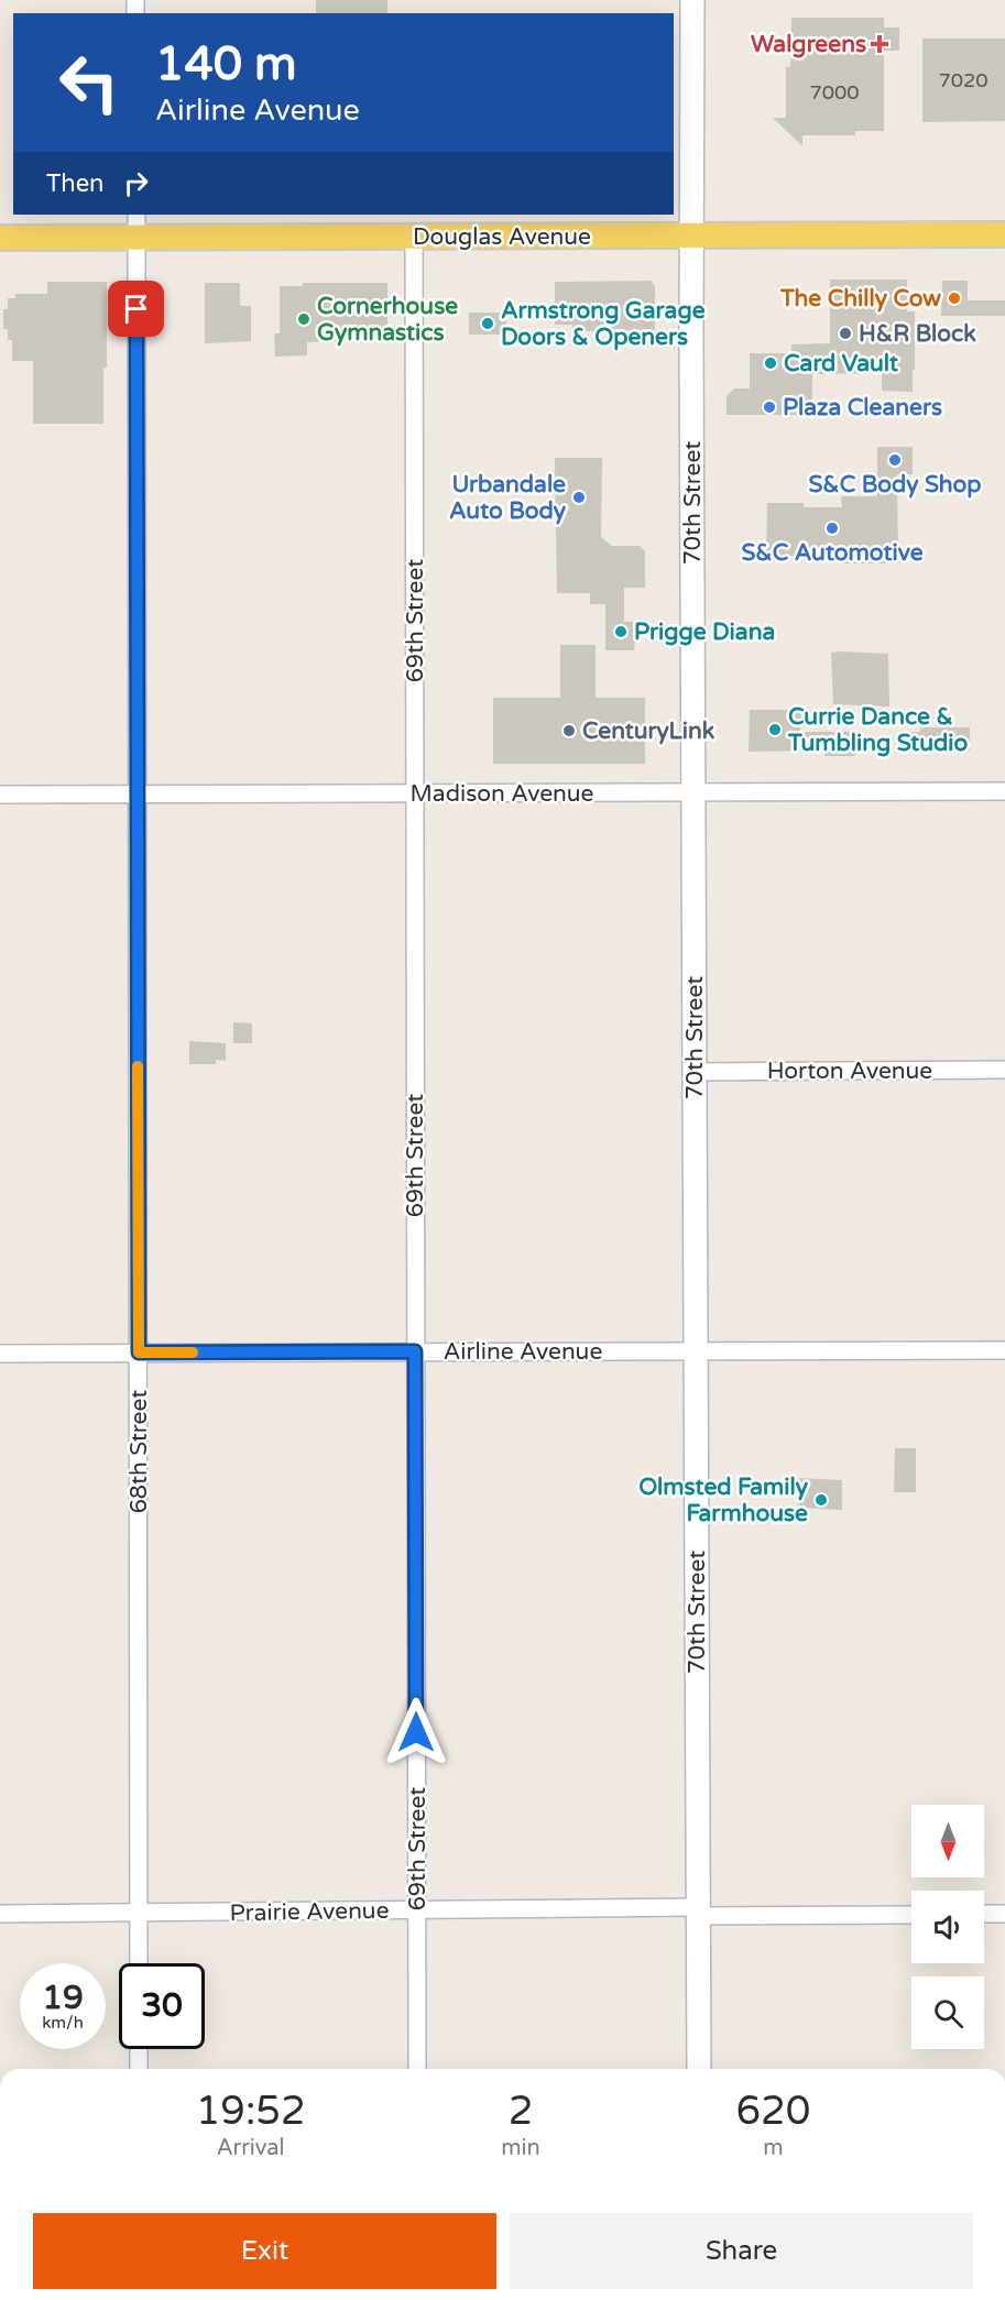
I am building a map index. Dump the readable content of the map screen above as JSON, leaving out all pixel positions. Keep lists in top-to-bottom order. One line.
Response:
{"streets":{"main road":["Douglas Avenue","70th Street"],"street":["69th Street","Madison Avenue","Horton Avenue","Airline Avenue","68th Street","Prairie Avenue"]},"crossings":[["Douglas Avenue","70th Street"],["Douglas Avenue","69th Street"],["Douglas Avenue","68th Street"],["70th Street","Madison Avenue"],["70th Street","Horton Avenue"],["70th Street","Airline Avenue"],["70th Street","Prairie Avenue"],["69th Street","Madison Avenue"],["69th Street","Airline Avenue"],["69th Street","Prairie Avenue"],["Madison Avenue","68th Street"],["Airline Avenue","68th Street"],["68th Street","Prairie Avenue"]],"places":{"health":["Walgreens"],"other":["The Chilly Cow","Cornerhouse Gymnastics","Armstrong Garage Doors & Openers","H&R Block","Card Vault","Plaza Cleaners","S&C Body Shop","Urbandale Auto Body","S&C Automotive","Prigge Diana","Currie Dance & Tumbling Studio","CenturyLink","Olmsted Family Farmhouse"]},"house_numbers":["7020","7000"],"north":"bottom","page":{"turn":["140 m","Airline Avenue"],"then":"Then","speed":"19 km/h","limit":"30","eta":["19:52","Arrival","2","min","620","m"],"buttons":["Exit","Share"]}}
